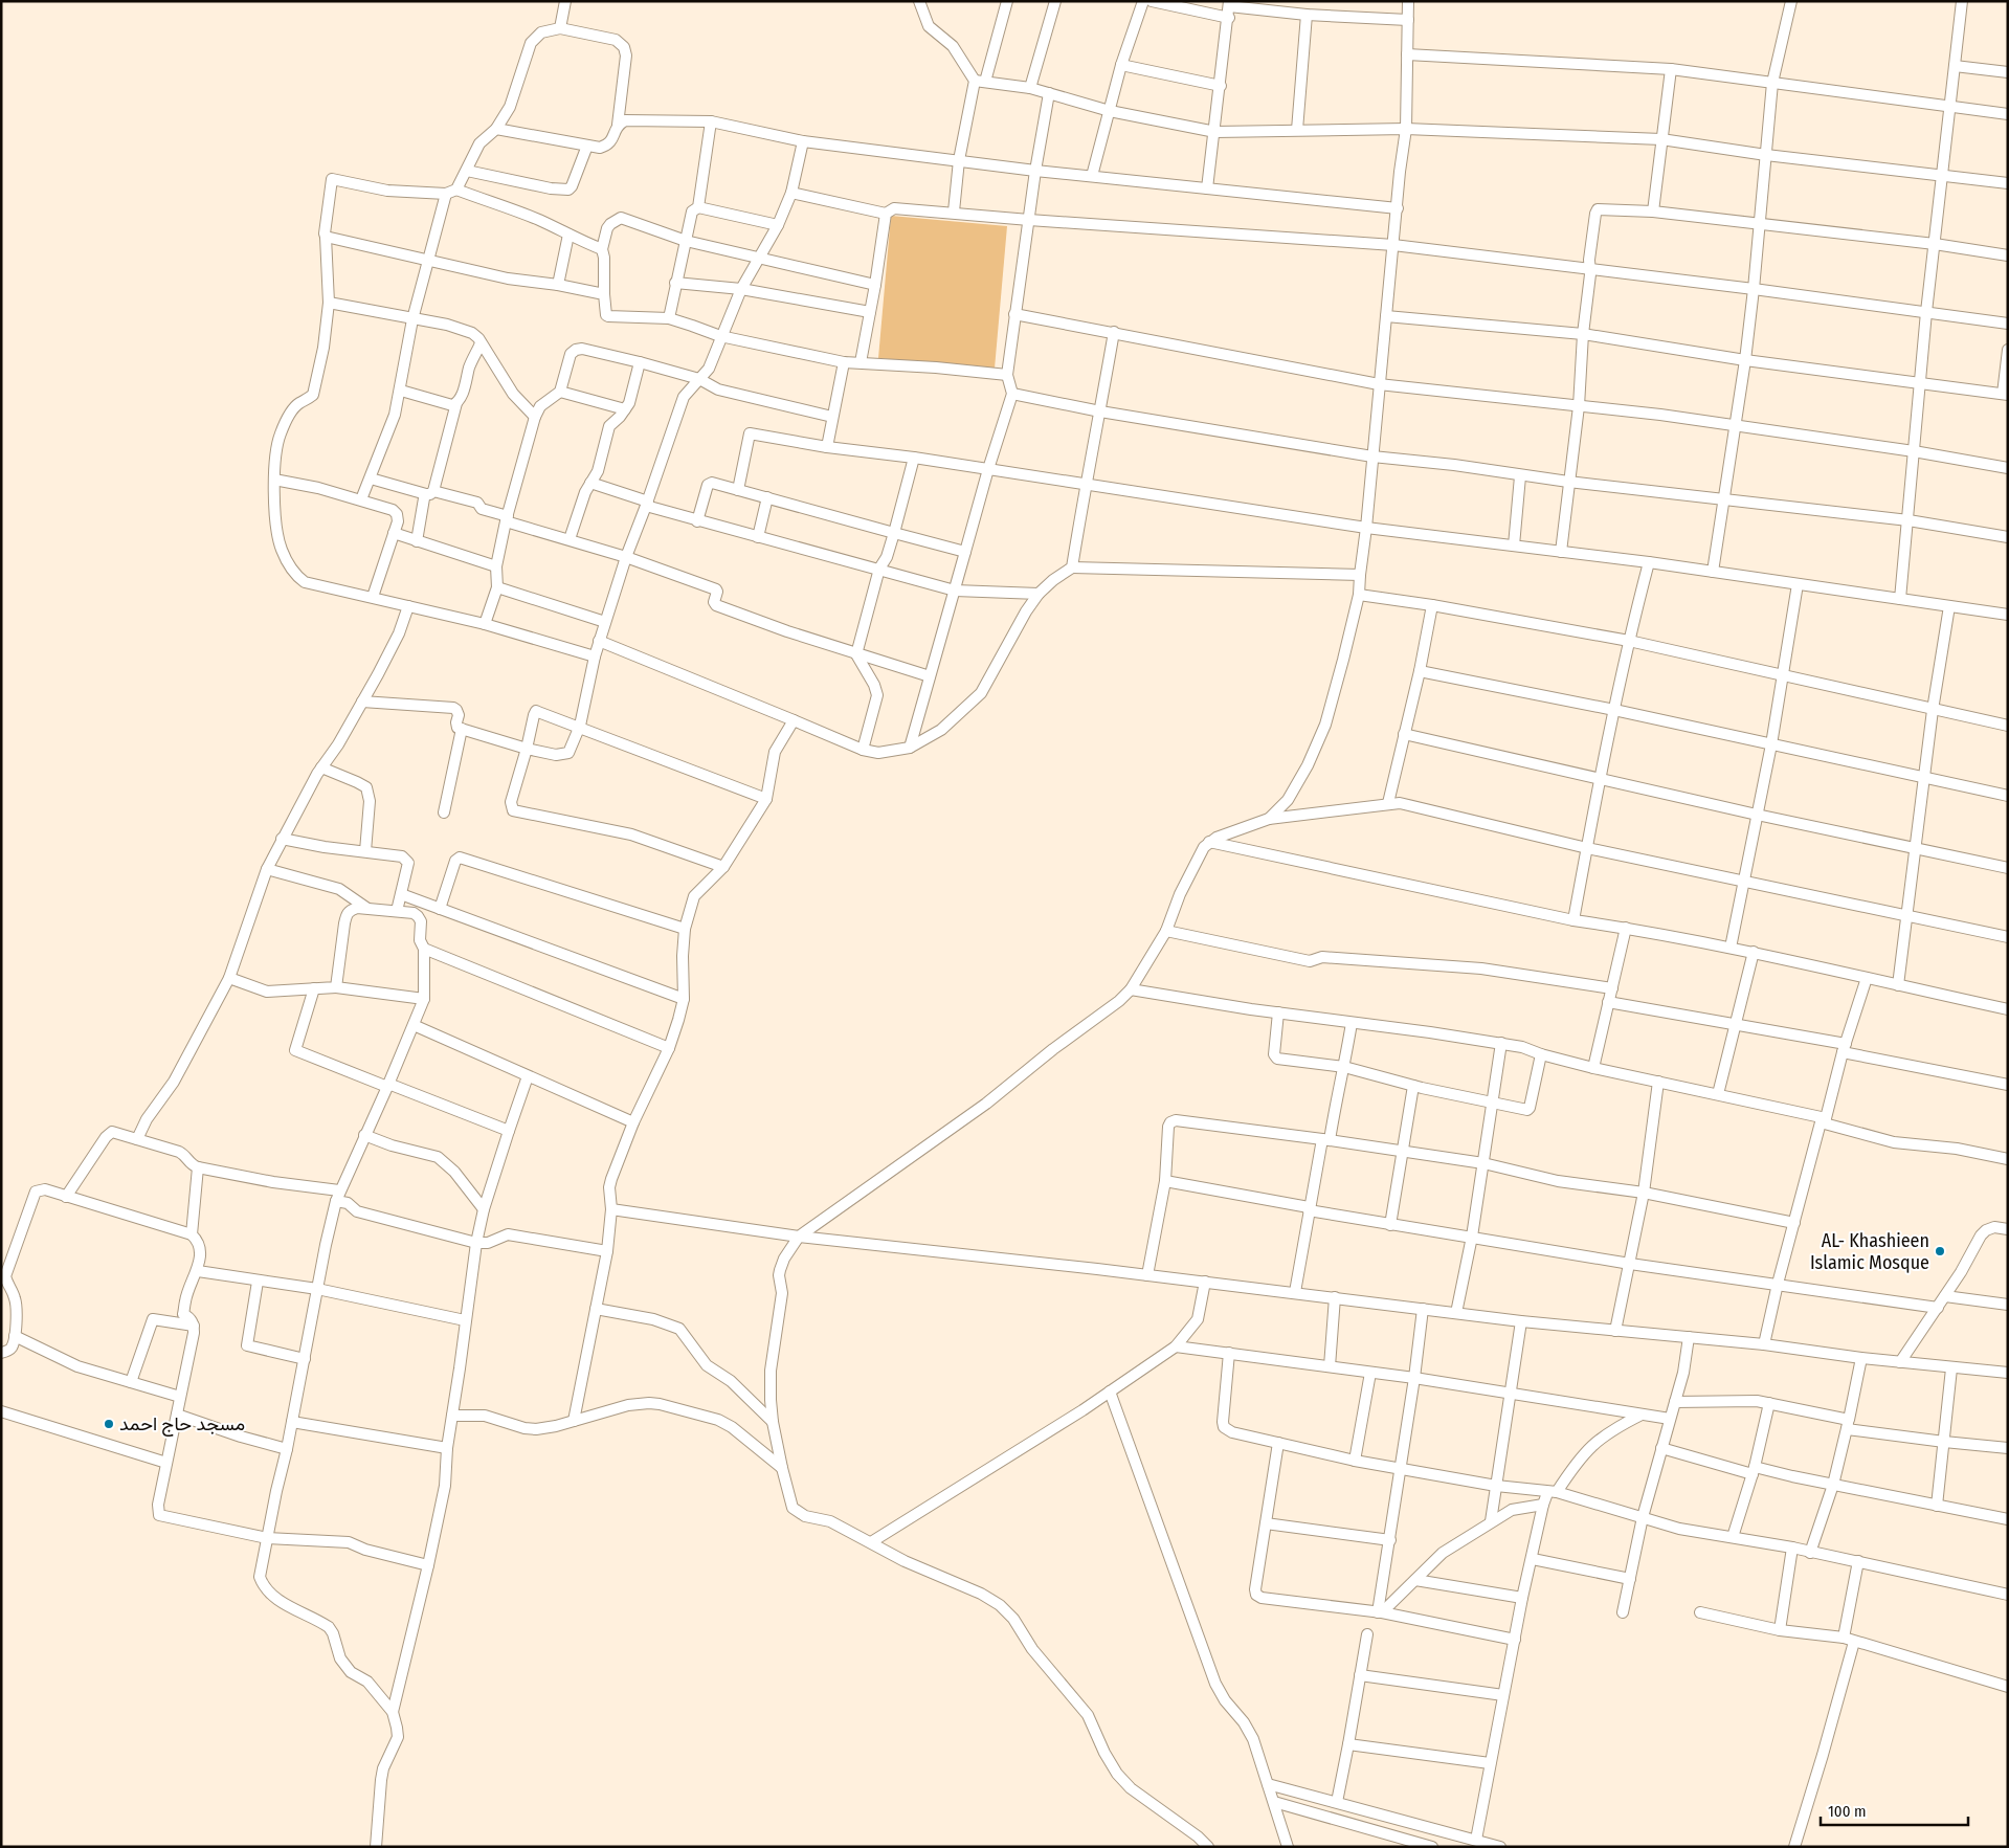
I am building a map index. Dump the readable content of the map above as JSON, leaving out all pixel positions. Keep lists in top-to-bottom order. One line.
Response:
{"places":["AL- Khashieen Islamic Mosque","مسجد حاج احمد"],"scale_bar":"100 m"}
